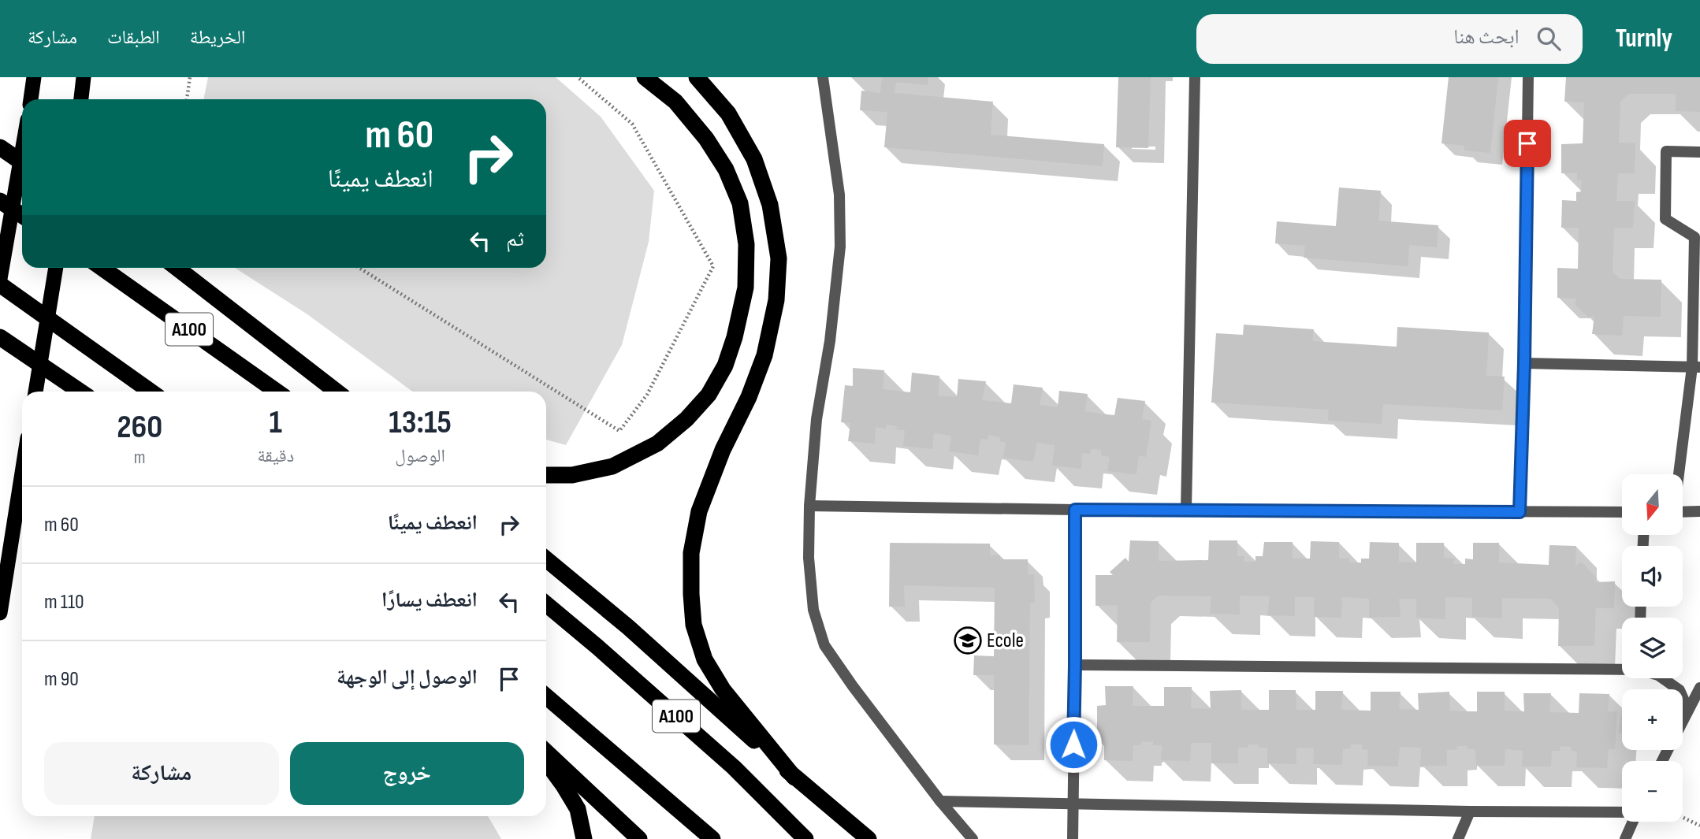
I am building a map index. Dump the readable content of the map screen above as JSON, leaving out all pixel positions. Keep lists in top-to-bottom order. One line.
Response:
{"streets":{"highway":["A100"]},"places":{"school or university":["Ecole"]},"north":"bottom","page":{"header":"Turnly","search":"ابحث هنا","nav":["الخريطة","الطبقات","مشاركة"],"turn":["60 m","انعطف يمينًا"],"then":"ثم","eta":["13:15","الوصول","1","دقيقة","260","m"],"map_buttons":["+","−"],"list":[{"name":"انعطف يمينًا","value":"60 m"},{"name":"انعطف يسارًا","value":"110 m"},{"name":"الوصول إلى الوجهة","value":"90 m"}],"buttons":["خروج","مشاركة"]}}
